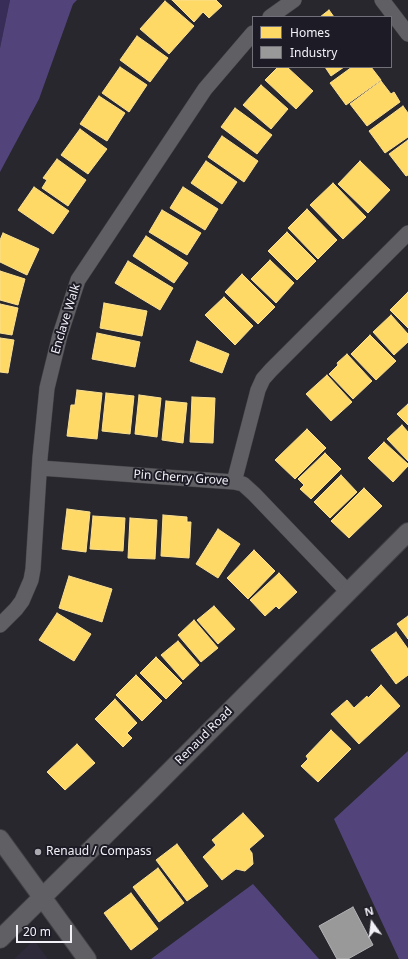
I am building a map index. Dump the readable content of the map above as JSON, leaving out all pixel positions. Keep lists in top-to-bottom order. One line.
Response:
{"streets":{"street":["Enclave Walk","Pin Cherry Grove","Renaud Road"]},"crossings":[["Enclave Walk","Pin Cherry Grove"],["Pin Cherry Grove","Renaud Road"]],"places":["Renaud / Compass"],"legend":["Homes","Industry"],"scale_bar":"20 m","north":"top"}
